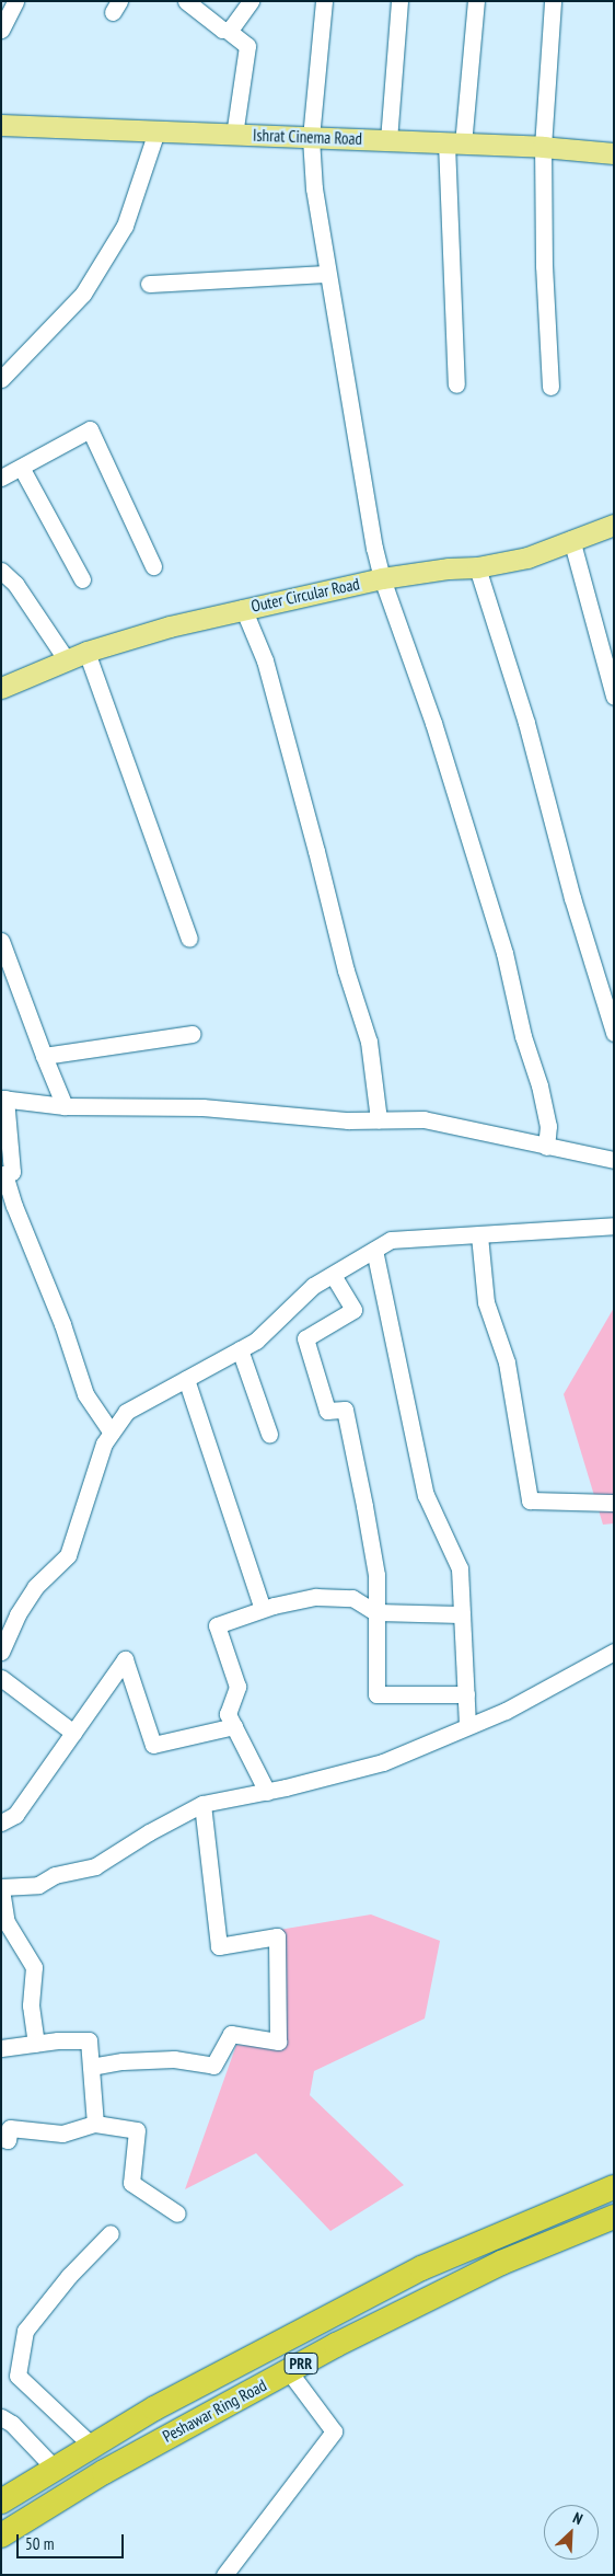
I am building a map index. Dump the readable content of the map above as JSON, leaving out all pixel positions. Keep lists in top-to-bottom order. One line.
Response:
{"streets":{"highway":["PRR","Peshawar Ring Road"],"main road":["Ishrat Cinema Road","Outer Circular Road"]},"scale_bar":"50 m","north":"top right"}
